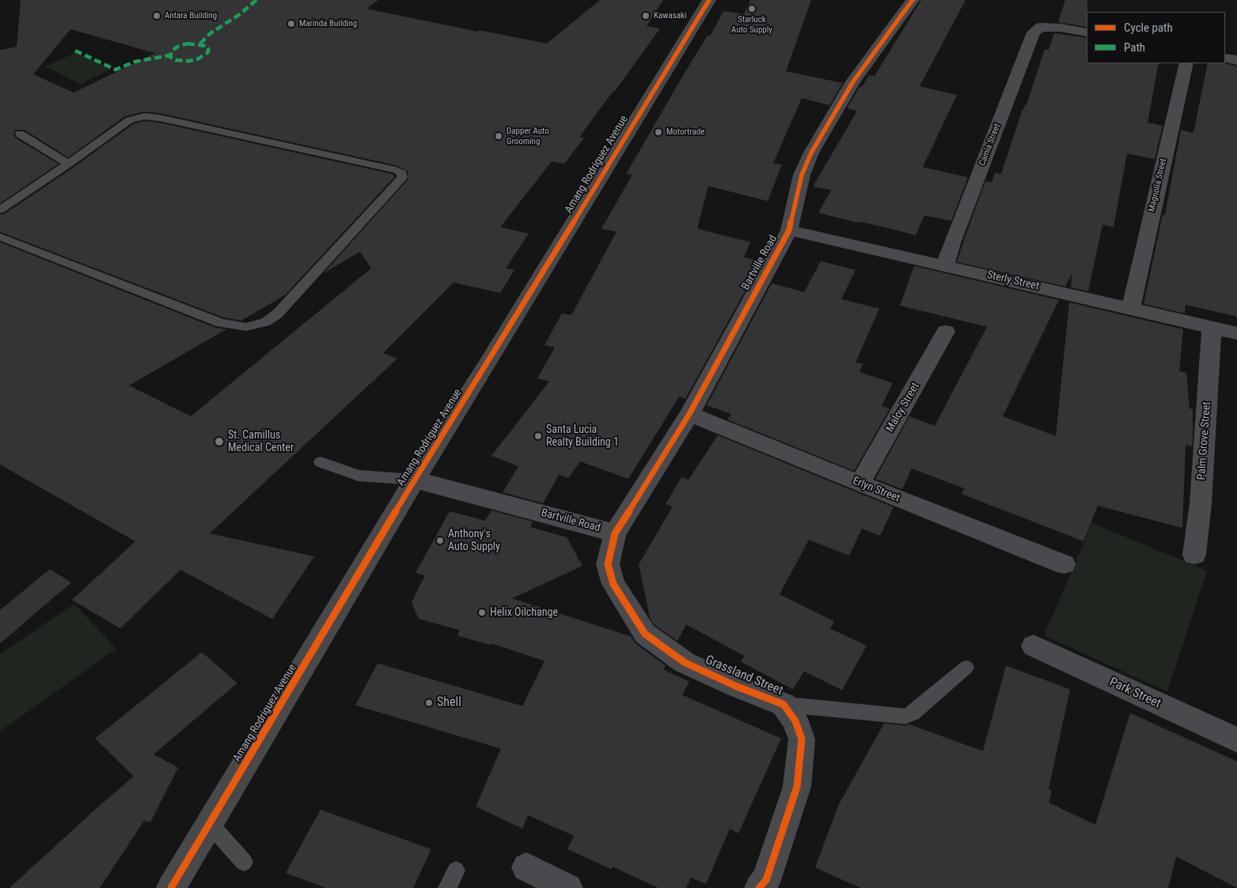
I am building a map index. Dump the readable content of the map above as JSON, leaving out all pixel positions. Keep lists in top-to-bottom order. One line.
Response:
{"streets":{"main road":["Amang Rodriguez Avenue"],"street":["Camia Street","Magnolia Street","Bartville Road","Sterly Street","Maloy Street","Palm Grove Street","Erlyn Street","Grassland Street","Park Street"]},"crossings":[["Camia Street","Sterly Street"],["Amang Rodriguez Avenue","Bartville Road"],["Magnolia Street","Sterly Street"],["Bartville Road","Sterly Street"],["Bartville Road","Erlyn Street"],["Bartville Road","Grassland Street"],["Sterly Street","Palm Grove Street"],["Maloy Street","Erlyn Street"]],"places":["Starluck Auto Supply","Antara Building","Kawasaki","Marinda Building","Motortrade","Dapper Auto Grooming","Santa Lucia Realty Building 1","St. Camillus Medical Center","Anthony's Auto Supply","Helix Oilchange","Shell"],"legend":["Cycle path","Path"]}
